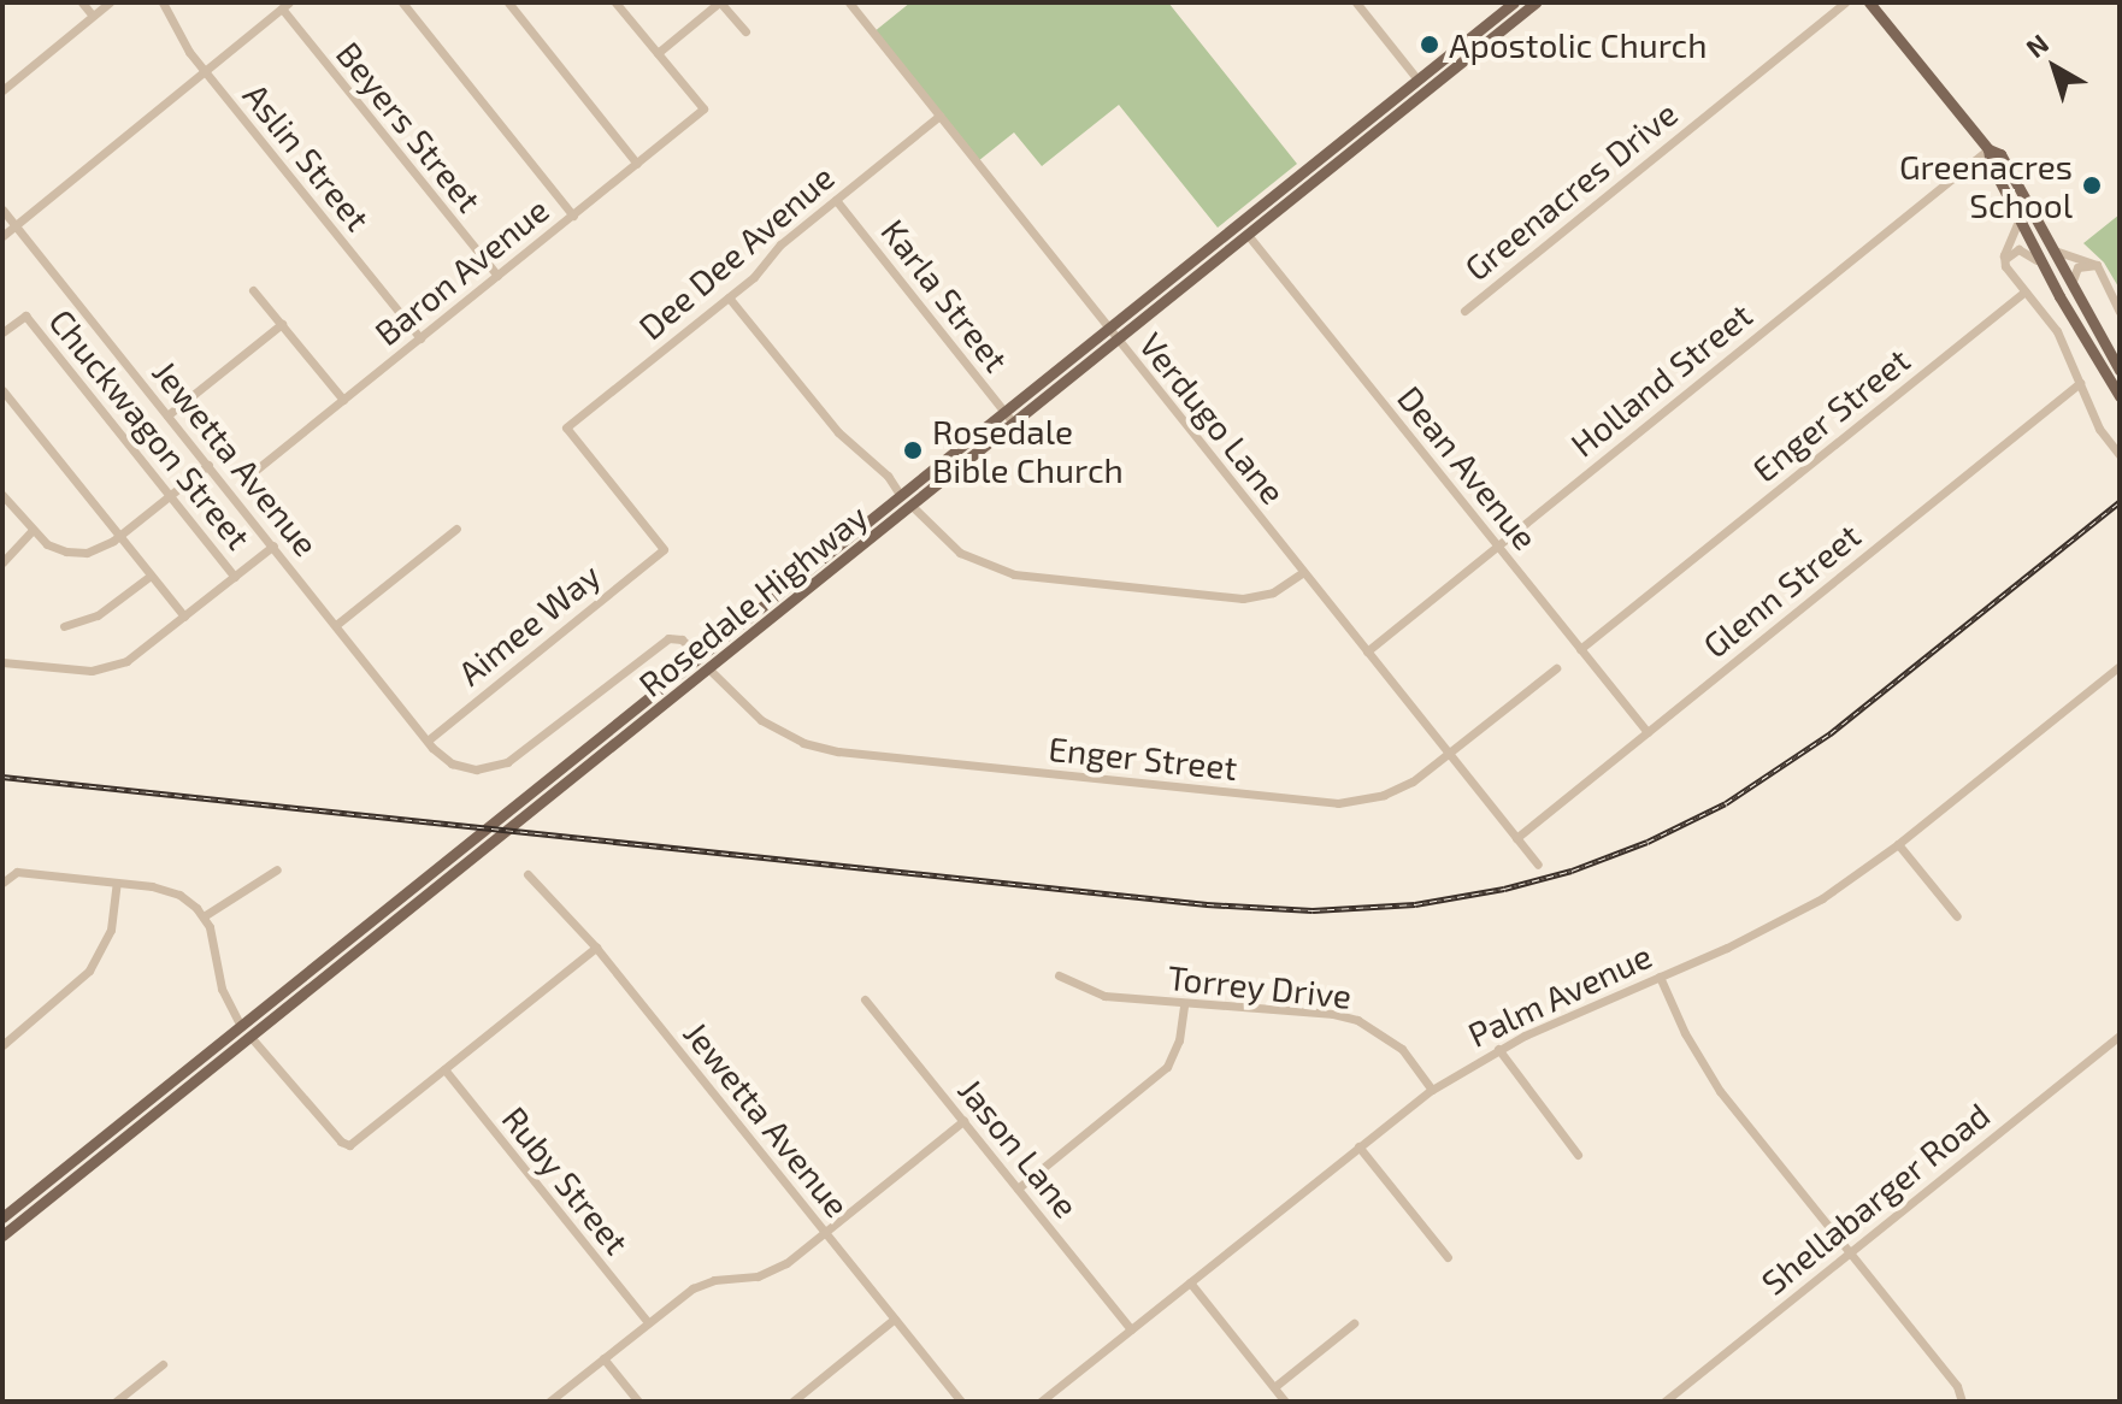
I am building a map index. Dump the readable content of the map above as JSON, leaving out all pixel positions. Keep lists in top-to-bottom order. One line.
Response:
{"streets":{"main road":["Rosedale Highway"],"street":["Beyers Street","Aslin Street","Greenacres Drive","Dee Dee Avenue","Baron Avenue","Karla Street","Holland Street","Enger Street","Verdugo Lane","Chuckwagon Street","Jewetta Avenue","Dean Avenue","Glenn Street","Aimee Way","Torrey Drive","Palm Avenue","Jason Lane","Ruby Street","Shellabarger Road"]},"crossings":[["Beyers Street","Baron Avenue"],["Aslin Street","Baron Avenue"],["Dee Dee Avenue","Karla Street"],["Dee Dee Avenue","Verdugo Lane"],["Dee Dee Avenue","Aimee Way"],["Karla Street","Rosedale Highway"],["Holland Street","Verdugo Lane"],["Holland Street","Dean Avenue"],["Enger Street","Verdugo Lane"],["Enger Street","Dean Avenue"],["Enger Street","Rosedale Highway"],["Verdugo Lane","Glenn Street"],["Verdugo Lane","Rosedale Highway"],["Jewetta Avenue","Rosedale Highway"],["Jewetta Avenue","Aimee Way"],["Dean Avenue","Glenn Street"],["Dean Avenue","Rosedale Highway"],["Torrey Drive","Palm Avenue"],["Palm Avenue","Jason Lane"]],"places":["Apostolic Church","Greenacres School","Rosedale Bible Church"],"north":"top left"}
